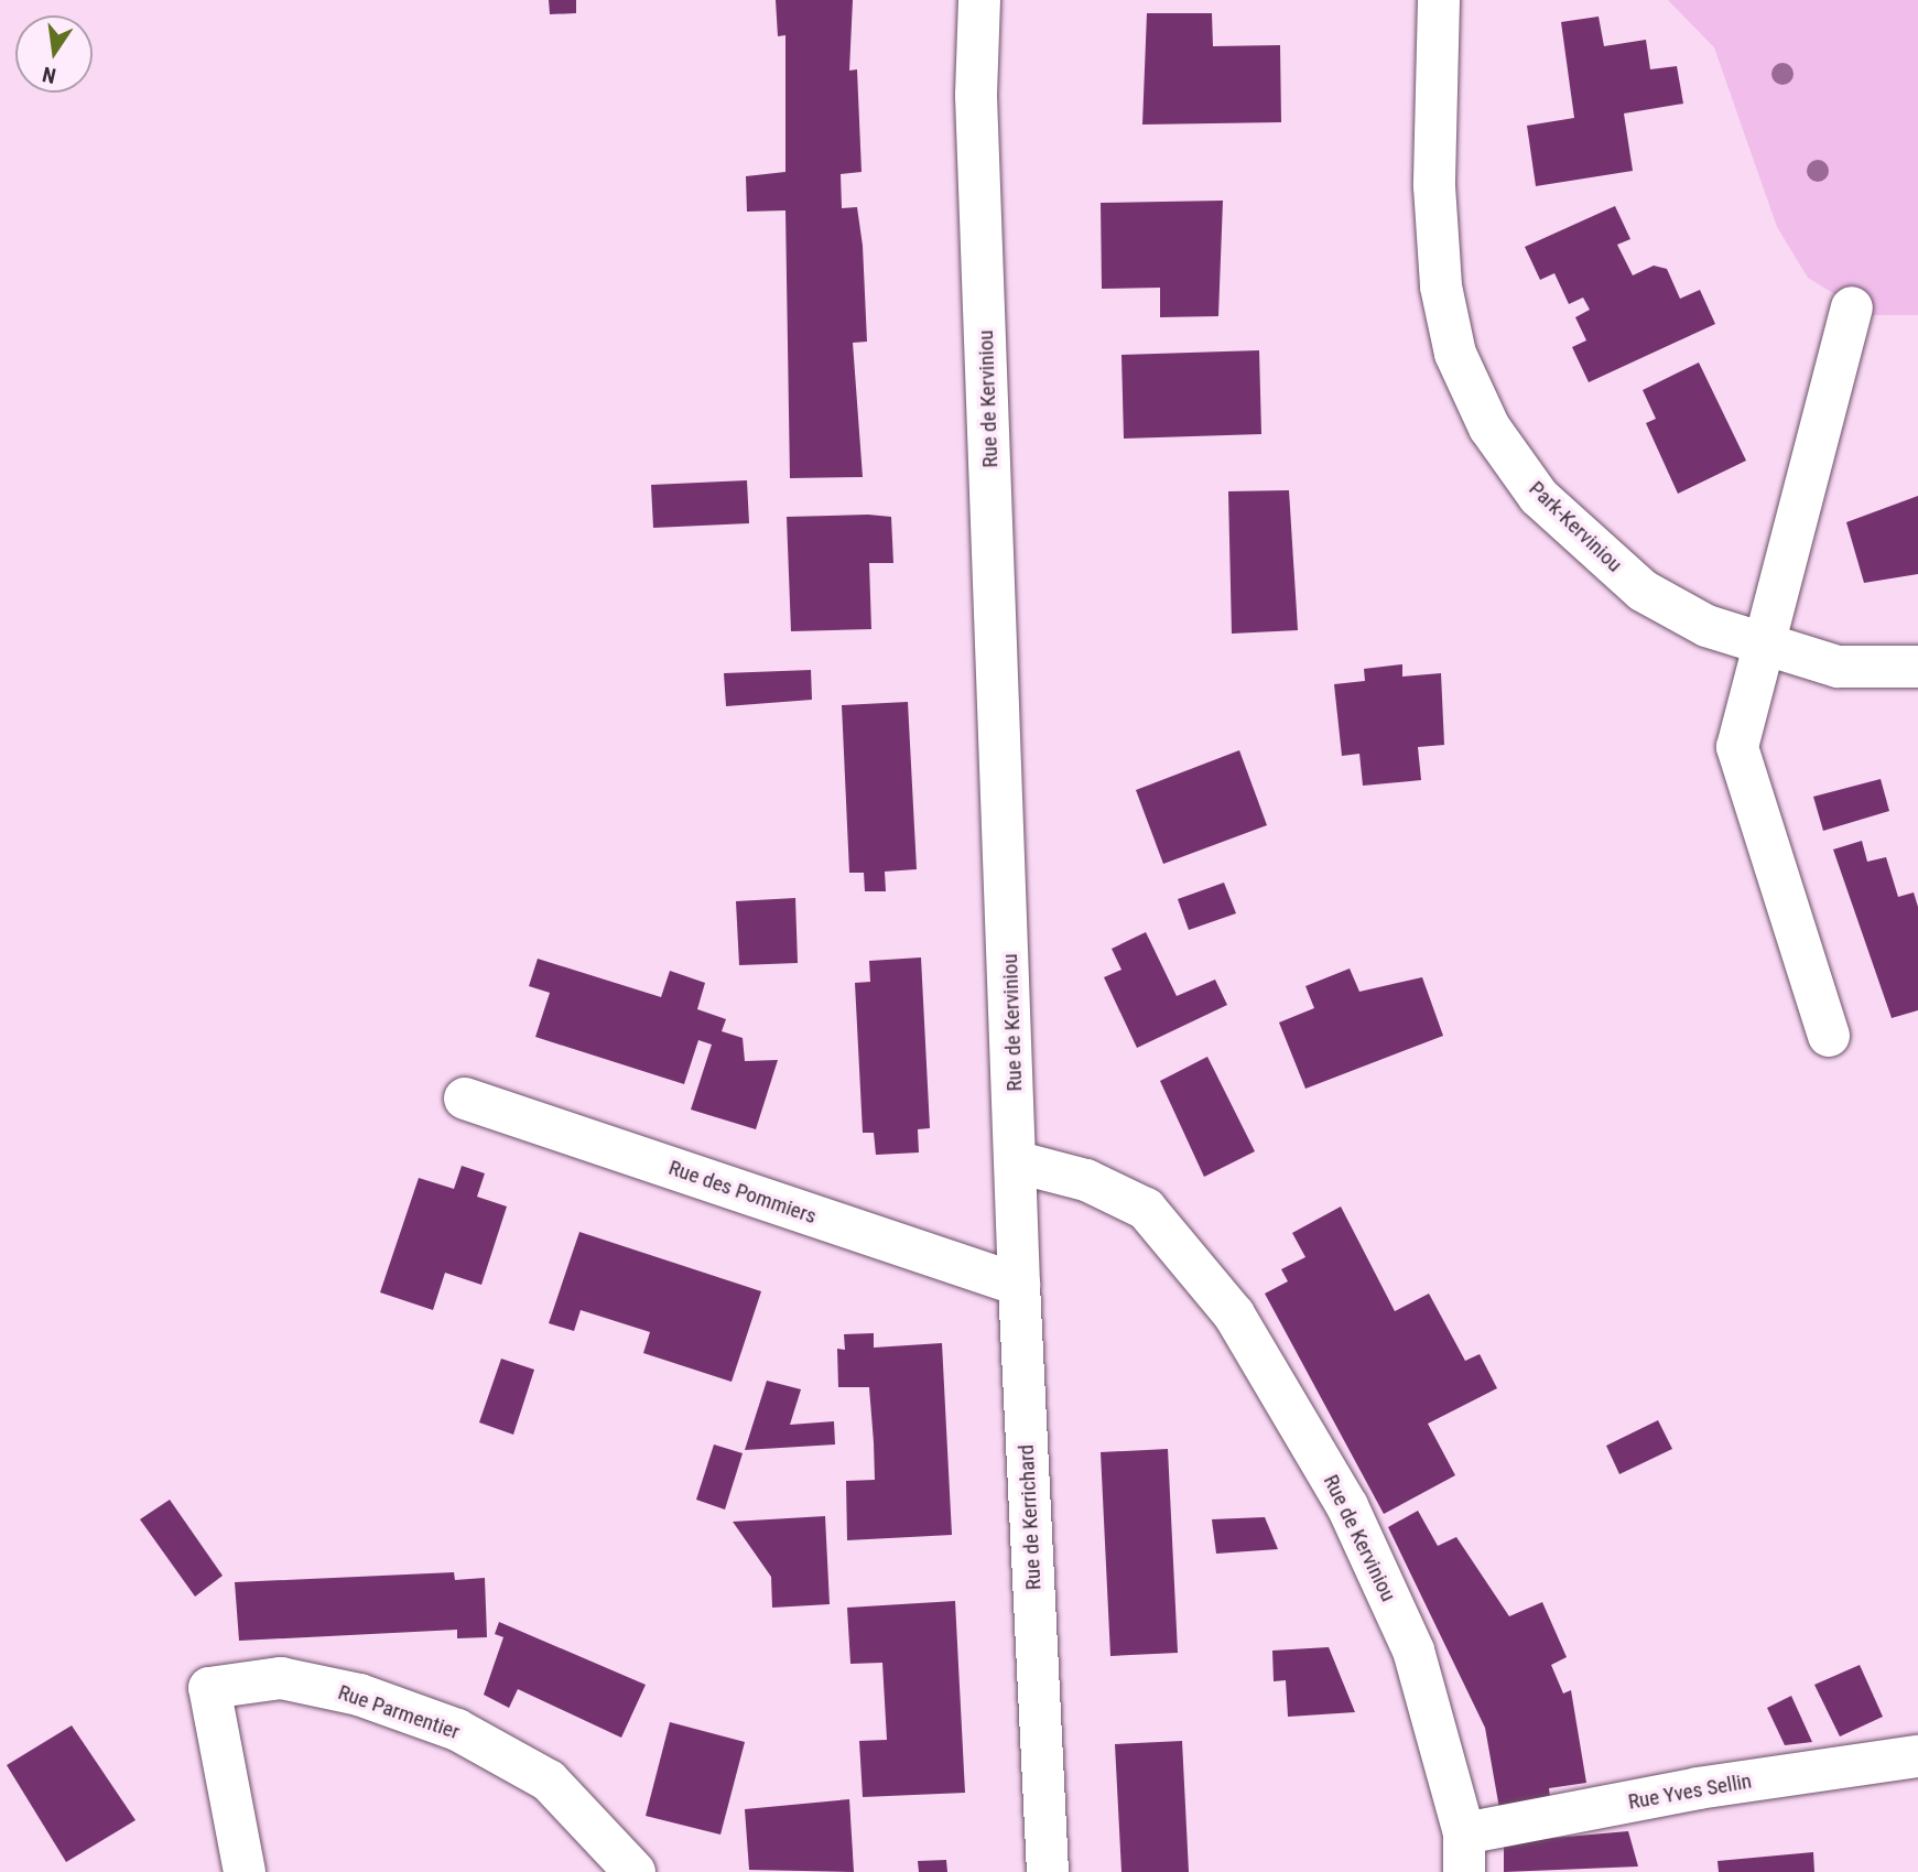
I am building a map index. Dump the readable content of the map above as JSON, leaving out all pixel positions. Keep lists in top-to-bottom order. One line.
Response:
{"streets":{"street":["Rue de Kerviniou","Park-Kerviniou","Rue des Pommiers","Rue de Kerrichard","Rue Parmentier","Rue Yves Sellin"]},"crossings":[["Rue de Kerviniou","Rue de Kerrichard"],["Rue de Kerviniou","Rue Yves Sellin"],["Rue des Pommiers","Rue de Kerrichard"]],"north":"bottom"}
